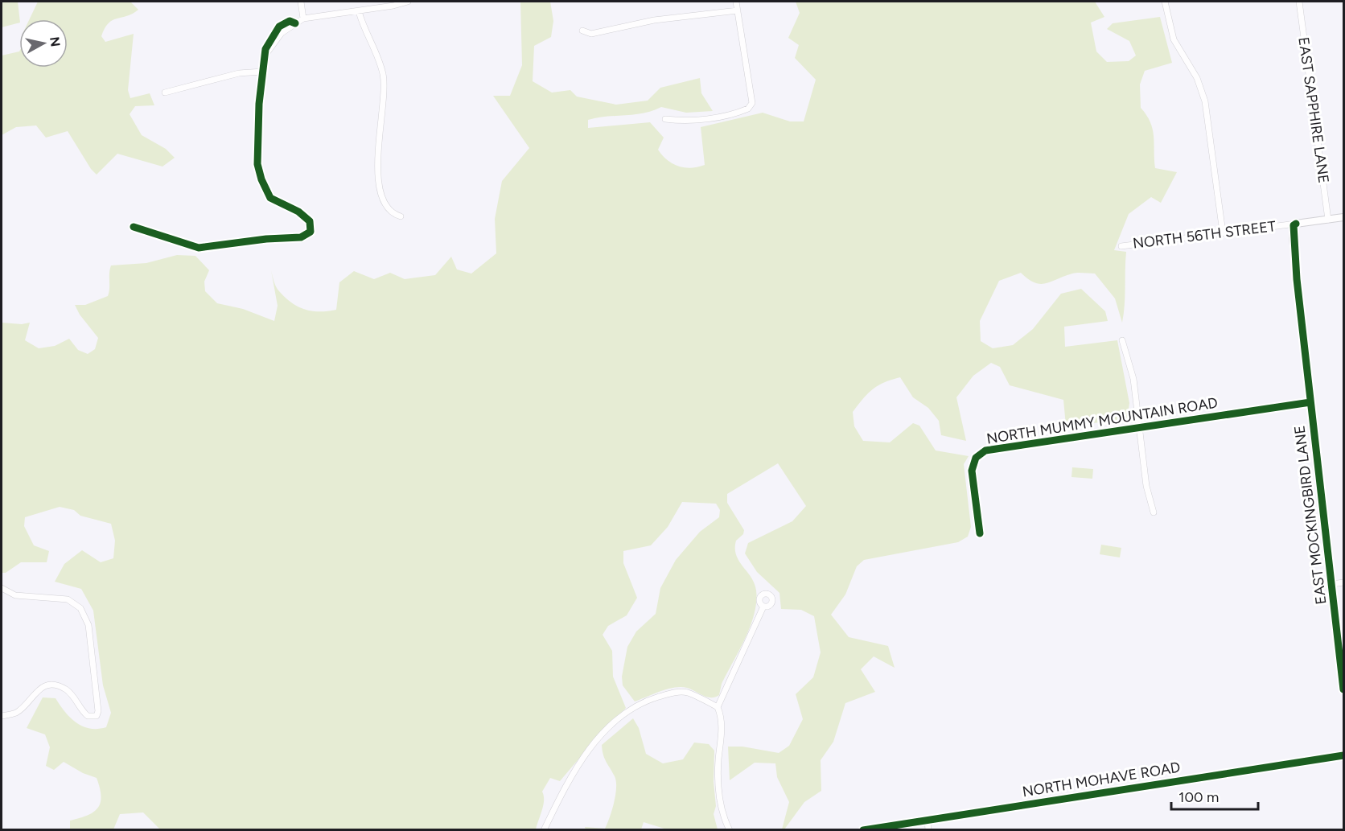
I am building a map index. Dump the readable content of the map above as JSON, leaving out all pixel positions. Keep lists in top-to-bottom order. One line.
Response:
{"streets":{"street":["EAST SAPPHIRE LANE","NORTH 56TH STREET","NORTH MUMMY MOUNTAIN ROAD","EAST MOCKINGBIRD LANE","NORTH MOHAVE ROAD"]},"crossings":[["EAST SAPPHIRE LANE","NORTH 56TH STREET"],["NORTH 56TH STREET","EAST MOCKINGBIRD LANE"],["NORTH MUMMY MOUNTAIN ROAD","EAST MOCKINGBIRD LANE"]],"scale_bar":"100 m","north":"right"}
